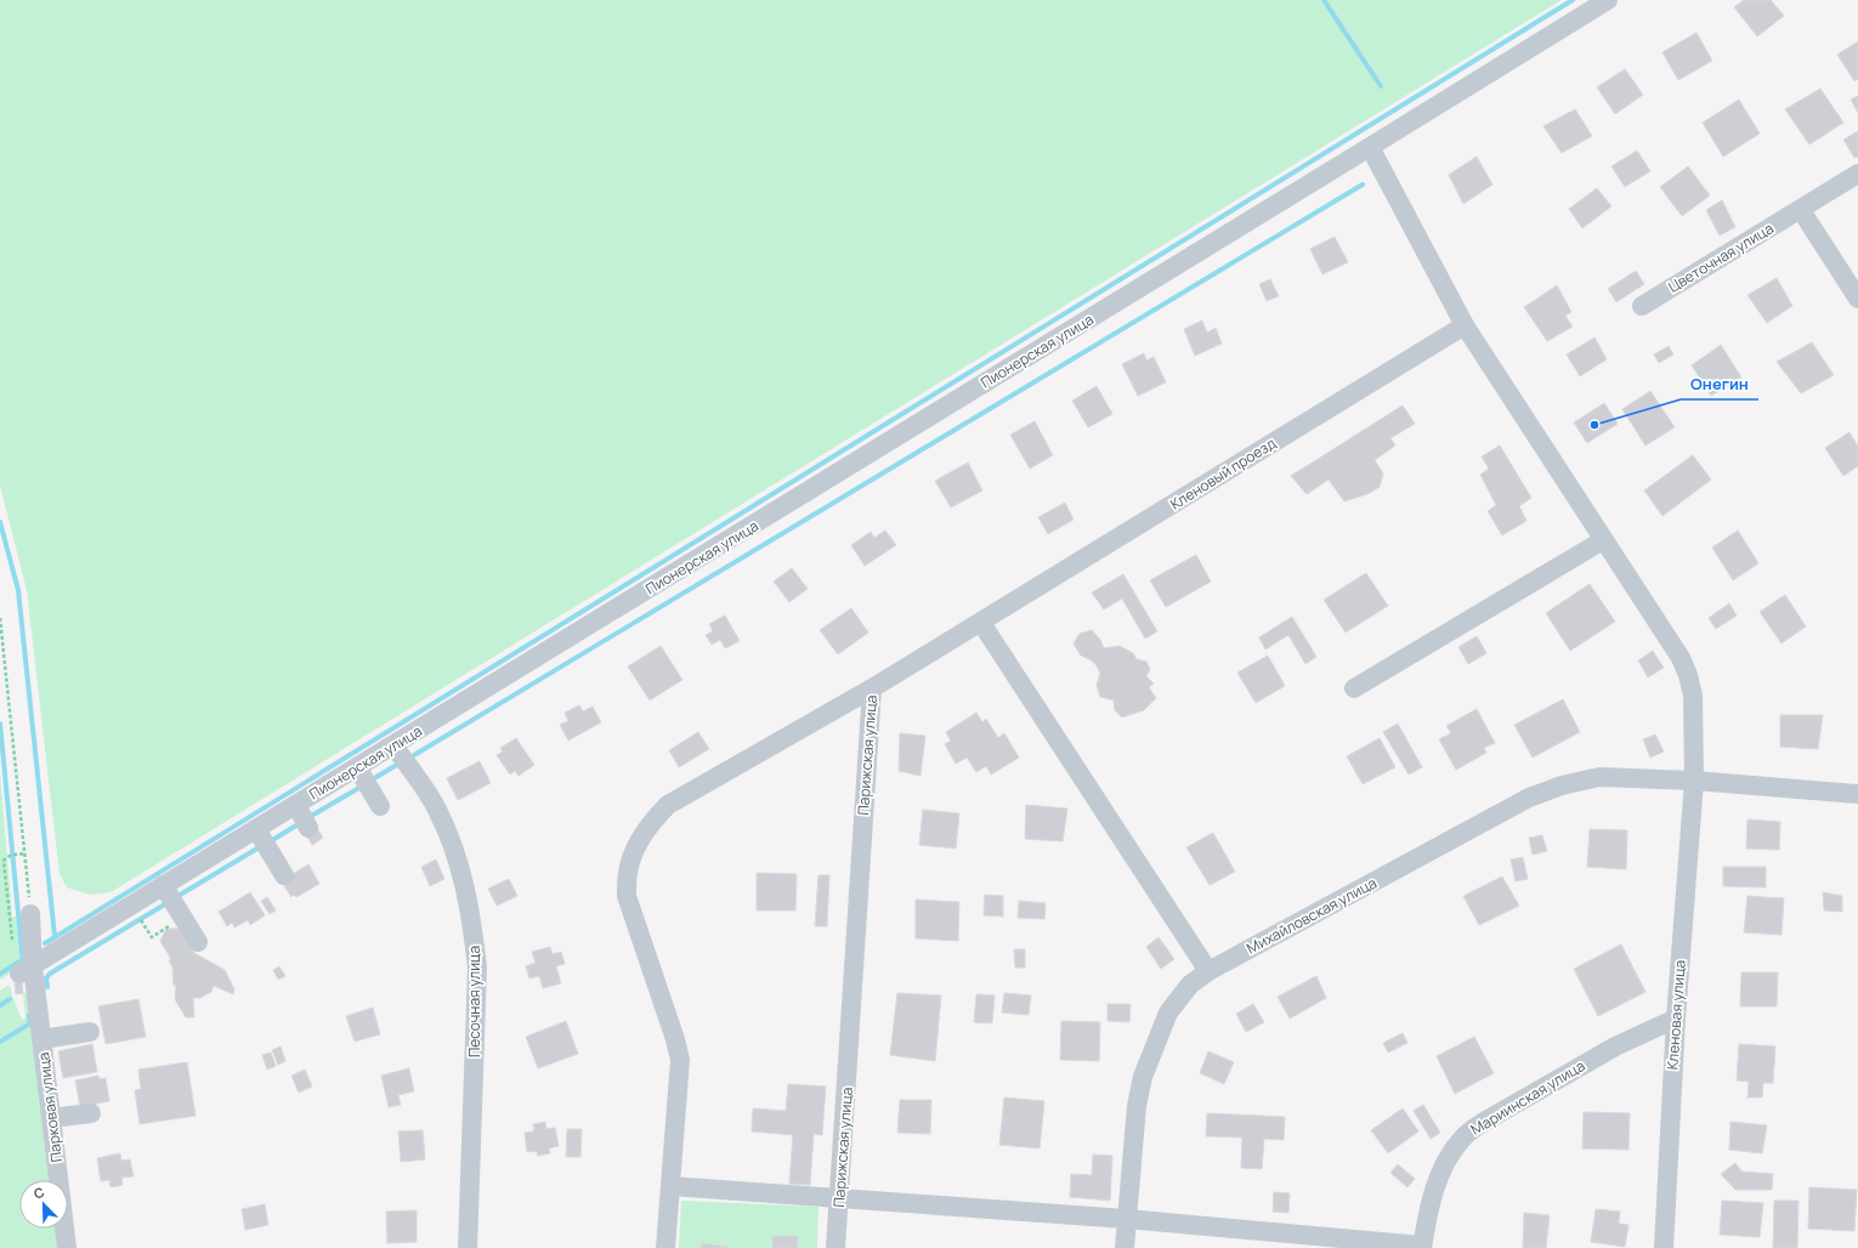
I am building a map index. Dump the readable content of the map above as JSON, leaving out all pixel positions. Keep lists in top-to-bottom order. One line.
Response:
{"streets":{"street":["Цветочная улица","Пионерская улица","Кленовый проезд","Парижская улица","Михайловская улица","Песочная улица","Кленовая улица","Мариинская улица","Парковая улица"]},"crossings":[["Пионерская улица","Песочная улица"],["Пионерская улица","Кленовая улица"],["Пионерская улица","Парковая улица"],["Кленовый проезд","Парижская улица"],["Кленовый проезд","Кленовая улица"],["Михайловская улица","Кленовая улица"],["Кленовая улица","Мариинская улица"]],"places":["Онегин"],"north":"top left"}
